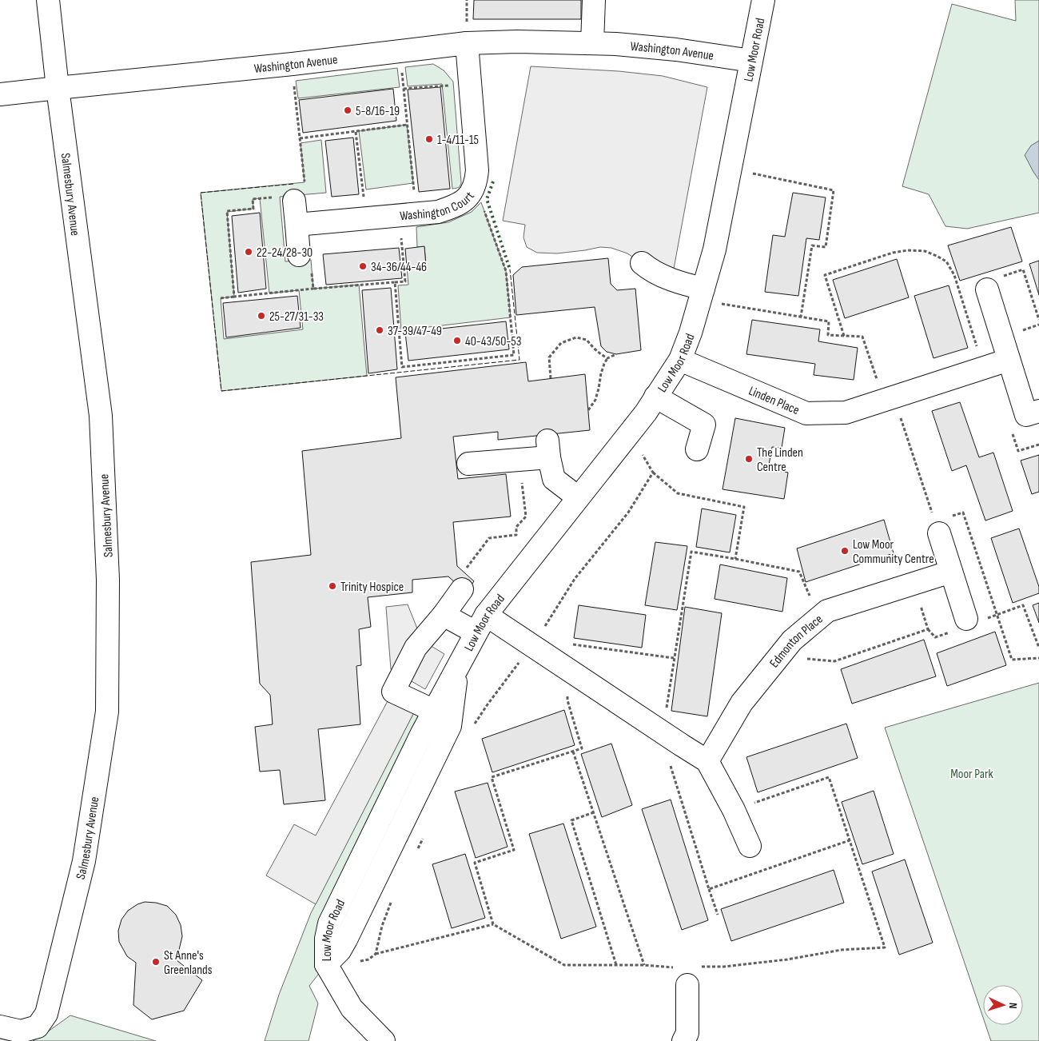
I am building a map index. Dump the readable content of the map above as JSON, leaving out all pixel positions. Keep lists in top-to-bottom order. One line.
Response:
{"streets":{"street":["Low Moor Road","Washington Avenue","Salmesbury Avenue","Washington Court","Linden Place","Edmonton Place"]},"crossings":[["Low Moor Road","Washington Avenue"],["Low Moor Road","Linden Place"],["Washington Avenue","Salmesbury Avenue"],["Washington Avenue","Washington Court"]],"parks":["Moor Park"],"places":["5-8/16-19","1-4/11-15","22-24/28-30","34-36/44-46","25-27/31-33","37-39/47-49","40-43/50-53","The Linden Centre","Low Moor Community Centre","Trinity Hospice","St Anne's Greenlands"],"north":"right"}
